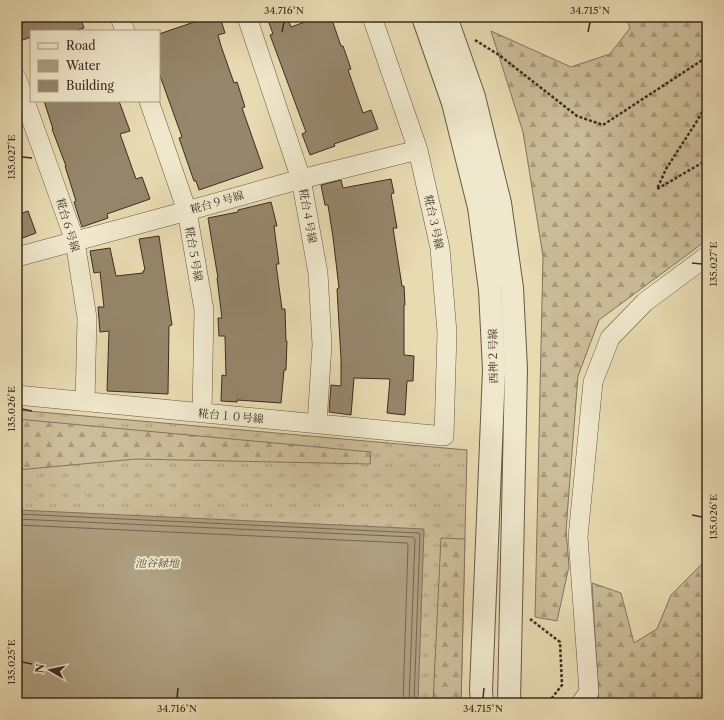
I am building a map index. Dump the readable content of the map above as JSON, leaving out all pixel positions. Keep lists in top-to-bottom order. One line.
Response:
{"streets":{"street":["糀台９号線","糀台４号線","糀台３号線","糀台６号線","糀台５号線","西神２号線","糀台１０号線"]},"crossings":[["糀台９号線","糀台４号線"],["糀台９号線","糀台３号線"],["糀台９号線","糀台６号線"],["糀台９号線","糀台５号線"],["糀台４号線","糀台１０号線"],["糀台３号線","糀台１０号線"],["糀台６号線","糀台１０号線"],["糀台５号線","糀台１０号線"]],"parks":["池谷緑地"],"legend":["Road","Water","Building"],"north":"left","coordinates":["34.716°N","34.715°N","135.027°E","135.026°E","135.025°E"]}
